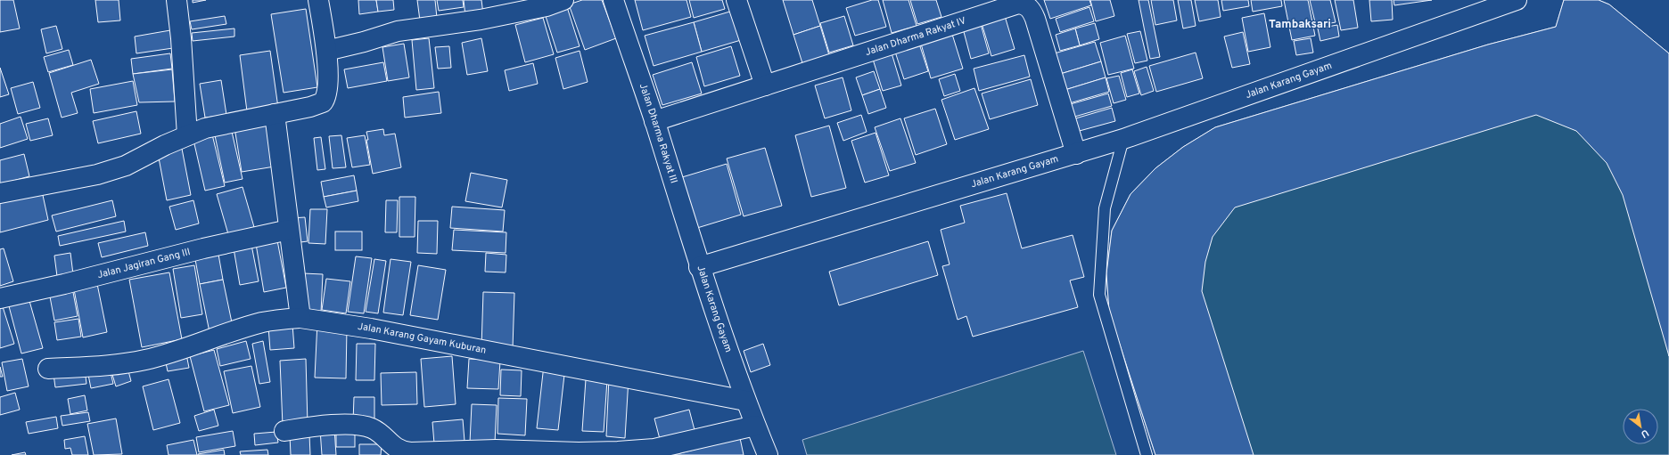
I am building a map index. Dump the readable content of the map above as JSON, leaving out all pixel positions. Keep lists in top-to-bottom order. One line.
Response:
{"streets":{"street":["Jalan Dharma Rakyat IV","Jalan Karang Gayam","Jalan Dharma Rakyat III","Jalan Jagiran Gang III","Jalan Karang Gayam Kuburan"]},"crossings":[["Jalan Dharma Rakyat IV","Jalan Karang Gayam"],["Jalan Dharma Rakyat IV","Jalan Dharma Rakyat III"],["Jalan Karang Gayam","Jalan Dharma Rakyat III"],["Jalan Karang Gayam","Jalan Karang Gayam Kuburan"]],"districts":["Tambaksari"],"north":"bottom right"}
